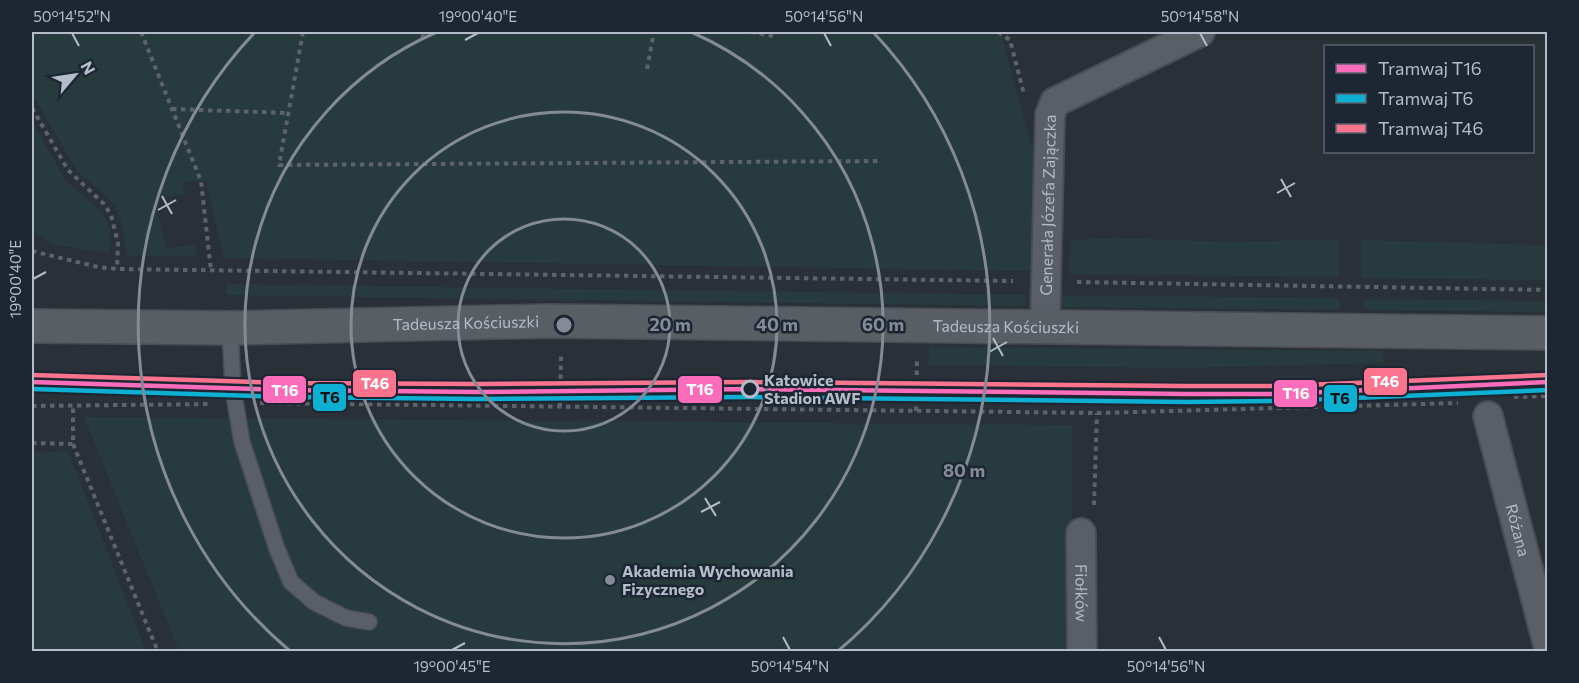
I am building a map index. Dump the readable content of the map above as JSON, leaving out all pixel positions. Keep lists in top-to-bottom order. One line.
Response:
{"streets":{"street":["Generała Józefa Zajączka","Tadeusza Kościuszki","Różana","Fiołków"]},"crossings":[["Generała Józefa Zajączka","Tadeusza Kościuszki"]],"places":["Katowice Stadion AWF","Akademia Wychowania Fizycznego"],"lines":["tram line T46","tram line T16","tram line T6"],"legend":["Tramwaj T16","Tramwaj T6","Tramwaj T46"],"north":"top right","coordinates":["50°14'52\"N","19°00'40\"E","50°14'56\"N","50°14'58\"N","19°00'45\"E","50°14'54\"N"],"rings":["20 m","40 m","60 m","80 m"]}
